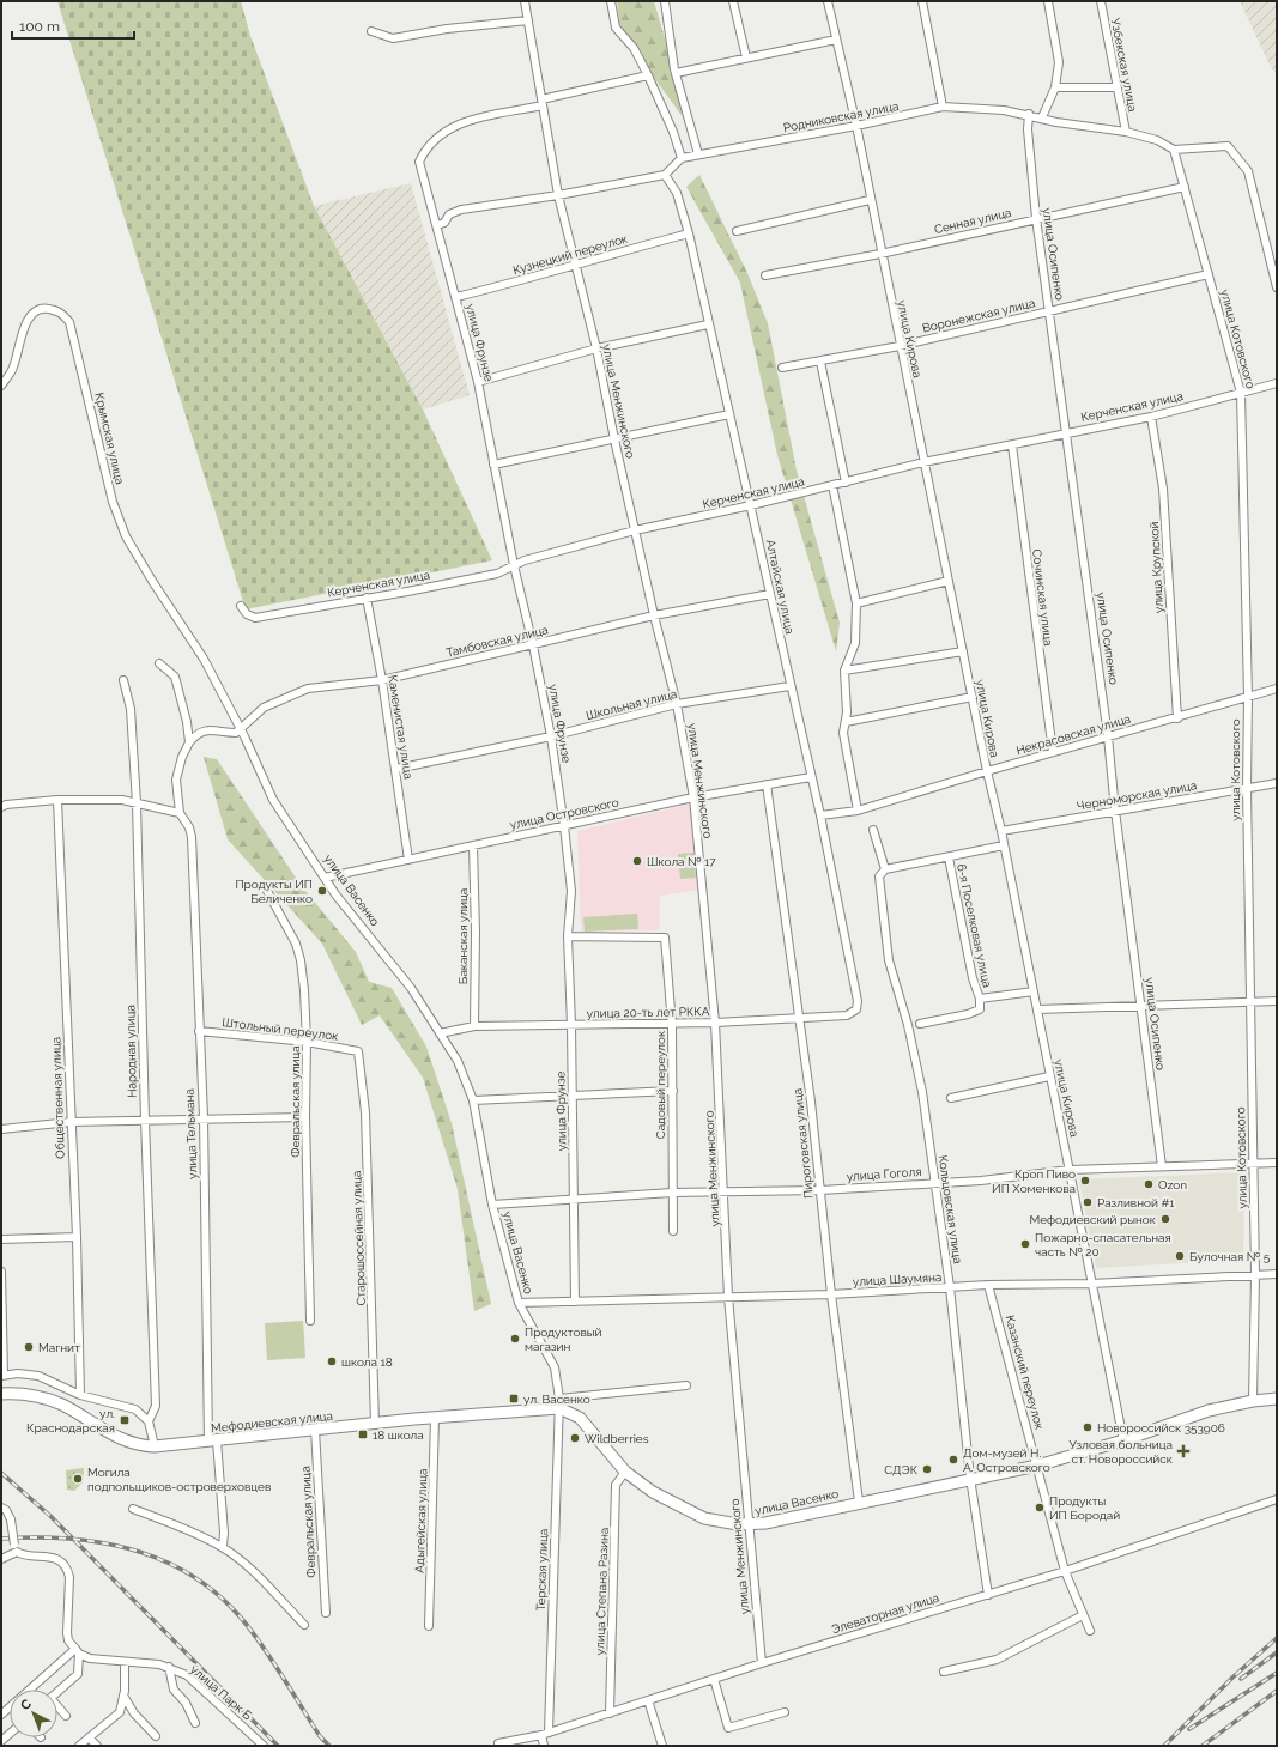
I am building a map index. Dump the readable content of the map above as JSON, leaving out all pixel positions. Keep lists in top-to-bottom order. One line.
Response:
{"streets":{"main road":["улица Васенко","Мефодиевская улица"],"street":["Узбекская улица","Родниковская улица","Сенная улица","Кузнецкий переулок","улица Осипенко","Воронежская улица","улица Кирова","улица Котовского","улица Фрунзе","улица Менжинского","Керченская улица","Крымская улица","улица Крупской","Алтайская улица","Сочинская улица","Тамбовская улица","Школьная улица","Каменистая улица","Некрасовская улица","Черноморская улица","улица Островского","6-я Поселковая улица","Баканская улица","улица 20-ть лет РККА","Штольный переулок","Народная улица","Садовый переулок","Общественная улица","Февральская улица","улица Тельмана","Пироговская улица","улица Гоголя","Кольцовская улица","Старошоссейная улица","улица Шаумяна","Казанский переулок","Адыгейская улица","Терская улица","улица Степана Разина","Элеваторная улица","улица Парк Б"]},"crossings":[["Узбекская улица","Родниковская улица"],["Родниковская улица","улица Осипенко"],["Родниковская улица","улица Кирова"],["Родниковская улица","улица Котовского"],["Сенная улица","улица Осипенко"],["Сенная улица","улица Кирова"],["Сенная улица","улица Котовского"],["Кузнецкий переулок","улица Фрунзе"],["Кузнецкий переулок","улица Менжинского"],["Кузнецкий переулок","Алтайская улица"],["улица Осипенко","Воронежская улица"],["улица Осипенко","Керченская улица"],["улица Осипенко","Некрасовская улица"],["улица Осипенко","Черноморская улица"],["улица Осипенко","улица Гоголя"],["Воронежская улица","улица Кирова"],["Воронежская улица","улица Котовского"],["улица Кирова","Керченская улица"],["улица Кирова","Некрасовская улица"],["улица Кирова","Черноморская улица"],["улица Кирова","улица Васенко"],["улица Кирова","улица Гоголя"],["улица Кирова","улица Шаумяна"],["улица Котовского","Керченская улица"],["улица Котовского","Некрасовская улица"],["улица Котовского","Черноморская улица"],["улица Котовского","улица Васенко"],["улица Котовского","улица Гоголя"],["улица Котовского","улица Шаумяна"],["улица Фрунзе","улица Менжинского"],["улица Фрунзе","Керченская улица"],["улица Фрунзе","Тамбовская улица"],["улица Фрунзе","Школьная улица"],["улица Фрунзе","улица Островского"],["улица Фрунзе","улица 20-ть лет РККА"],["улица Фрунзе","Садовый переулок"],["улица Фрунзе","улица Гоголя"],["улица Фрунзе","улица Шаумяна"],["улица Менжинского","Керченская улица"],["улица Менжинского","Тамбовская улица"],["улица Менжинского","Школьная улица"],["улица Менжинского","улица Островского"],["улица Менжинского","улица Васенко"],["улица Менжинского","улица 20-ть лет РККА"],["улица Менжинского","улица Гоголя"],["улица Менжинского","улица Шаумяна"],["улица Менжинского","Элеваторная улица"],["Керченская улица","улица Крупской"],["Керченская улица","Алтайская улица"],["Керченская улица","Сочинская улица"],["Керченская улица","Каменистая улица"],["Крымская улица","улица Васенко"],["улица Крупской","Некрасовская улица"],["Алтайская улица","Тамбовская улица"],["Алтайская улица","Школьная улица"],["Алтайская улица","Некрасовская улица"],["Алтайская улица","улица Островского"],["Алтайская улица","улица 20-ть лет РККА"],["Сочинская улица","Некрасовская улица"],["Тамбовская улица","Каменистая улица"],["Тамбовская улица","улица Васенко"],["Школьная улица","Каменистая улица"],["Каменистая улица","улица Островского"],["улица Островского","улица Васенко"],["улица Островского","Баканская улица"],["улица Островского","Пироговская улица"],["улица Васенко","улица 20-ть лет РККА"],["улица Васенко","Пироговская улица"],["улица Васенко","улица Гоголя"],["улица Васенко","Кольцовская улица"],["улица Васенко","улица Шаумяна"],["улица Васенко","Казанский переулок"],["улица Васенко","Мефодиевская улица"],["улица Васенко","Терская улица"],["улица Васенко","улица Степана Разина"],["Баканская улица","улица 20-ть лет РККА"],["улица 20-ть лет РККА","Садовый переулок"],["улица 20-ть лет РККА","Пироговская улица"],["Штольный переулок","Февральская улица"],["Штольный переулок","улица Тельмана"],["Штольный переулок","Старошоссейная улица"],["Садовый переулок","улица Гоголя"],["Февральская улица","Мефодиевская улица"],["улица Тельмана","Мефодиевская улица"],["Пироговская улица","улица Гоголя"],["Пироговская улица","улица Шаумяна"],["улица Гоголя","Кольцовская улица"],["Кольцовская улица","улица Шаумяна"],["Кольцовская улица","Элеваторная улица"],["Старошоссейная улица","Мефодиевская улица"],["улица Шаумяна","Казанский переулок"],["Казанский переулок","Элеваторная улица"],["Мефодиевская улица","Адыгейская улица"],["Мефодиевская улица","Терская улица"],["Терская улица","Элеваторная улица"],["улица Степана Разина","Элеваторная улица"]],"places":{"other":["Школа № 17","Продукты ИП Беличенко","Кроп Пиво ИП Хоменкова","Ozon","Разливной #1","Мефодиевский рынок","Пожарно-спасательная часть № 20","Булочная № 5","Продуктовый магазин","Магнит","школа 18","Новороссийск 353906","Wildberries","Дом-музей Н. А. Островского","СДЭК","Могила подпольщиков-островерховцев","Продукты ИП Бородай"],"transit":["ул. Васенко","ул. Краснодарская","18 школа"],"health":["Узловая больница ст. Новороссийск"]},"scale_bar":"100 m","north":"top left"}
